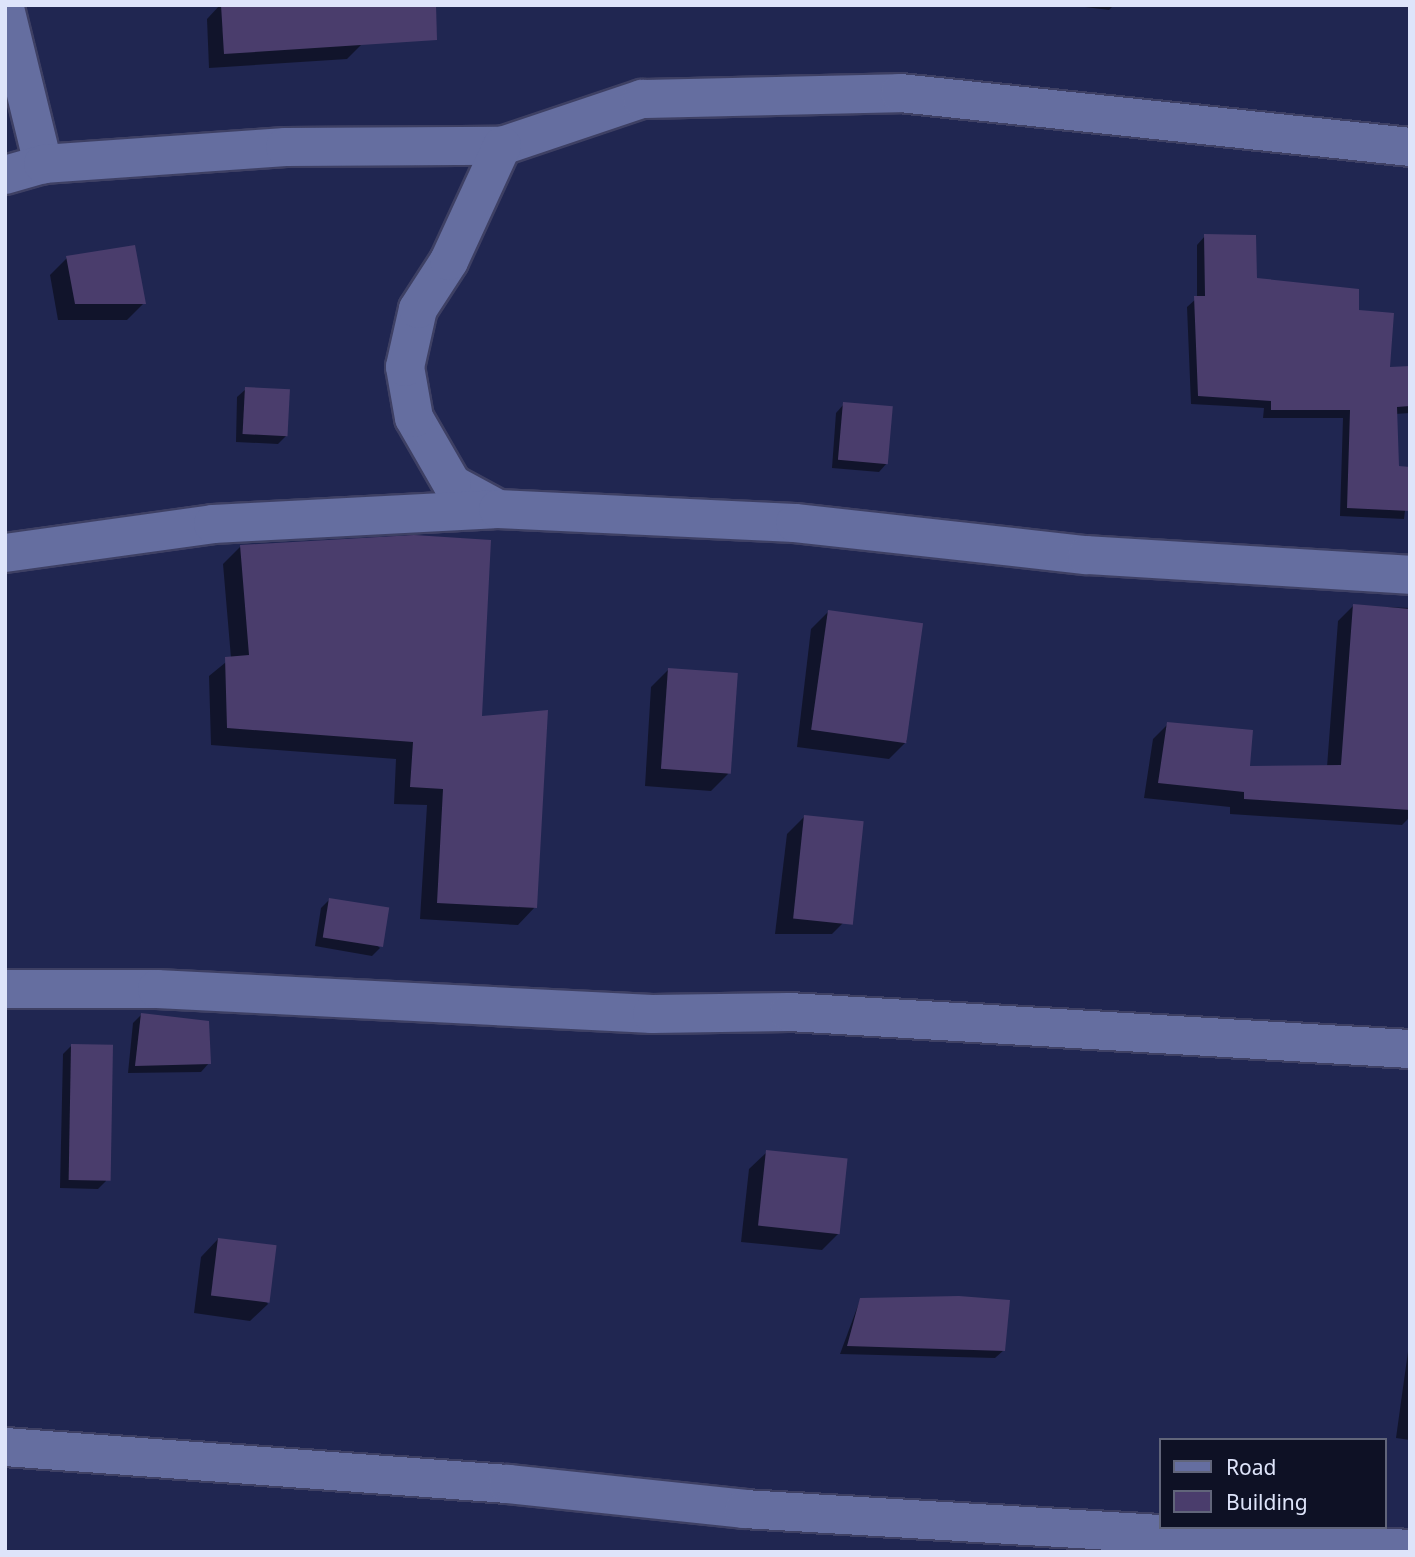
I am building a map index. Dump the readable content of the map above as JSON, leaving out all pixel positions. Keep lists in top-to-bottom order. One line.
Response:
{"legend":["Road","Building"]}
